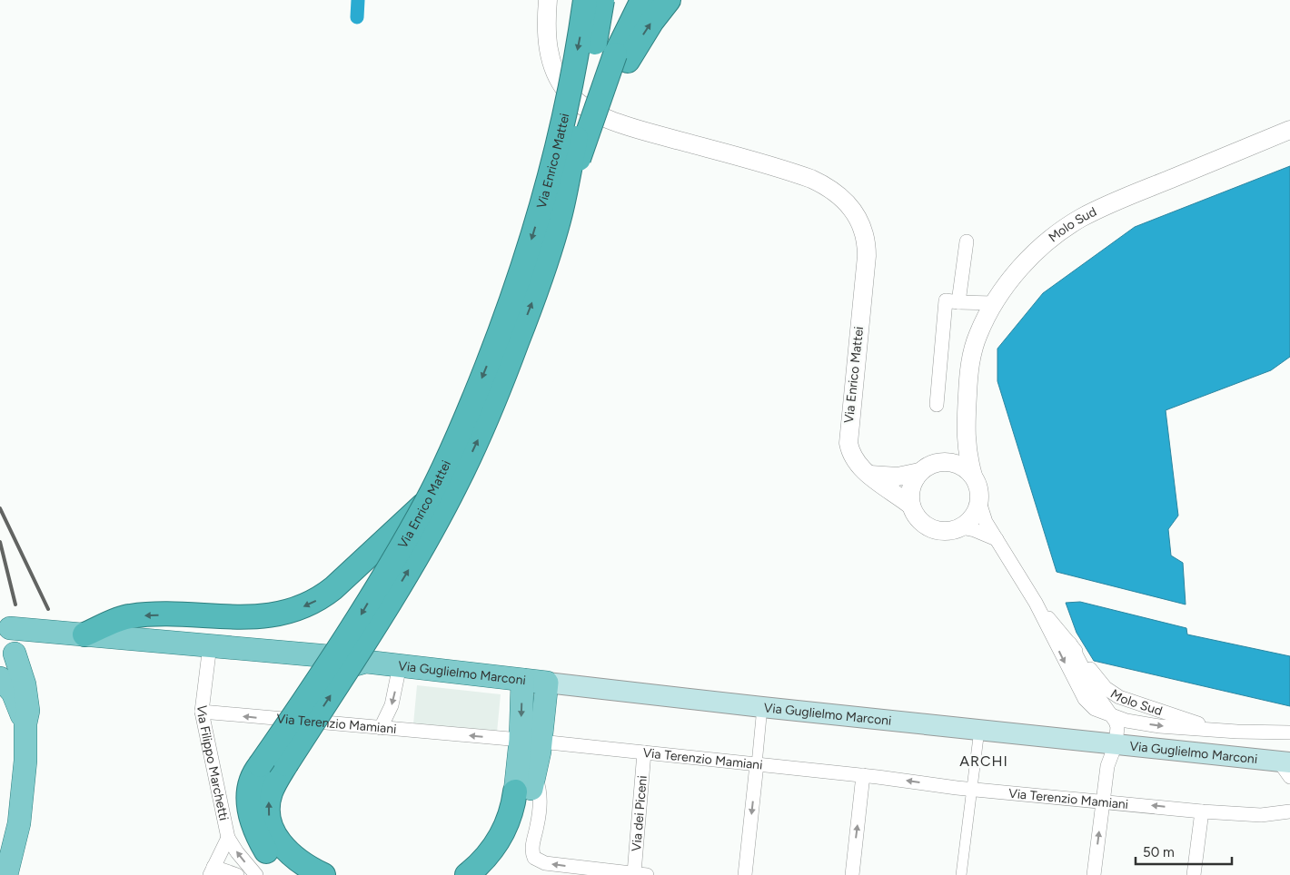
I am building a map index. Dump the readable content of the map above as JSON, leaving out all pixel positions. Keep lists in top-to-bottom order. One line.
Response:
{"streets":{"highway":["Via Enrico Mattei"],"main road":["Via Guglielmo Marconi"],"street":["Molo Sud","Via Terenzio Mamiani","Via Filippo Marchetti","Via dei Piceni"]},"crossings":[["Via Enrico Mattei","Molo Sud"],["Molo Sud","Via Guglielmo Marconi"],["Via Guglielmo Marconi","Via Filippo Marchetti"],["Via Terenzio Mamiani","Via Filippo Marchetti"],["Via Terenzio Mamiani","Via dei Piceni"]],"one_way":["Via Terenzio Mamiani"],"districts":["ARCHI"],"scale_bar":"50 m"}
